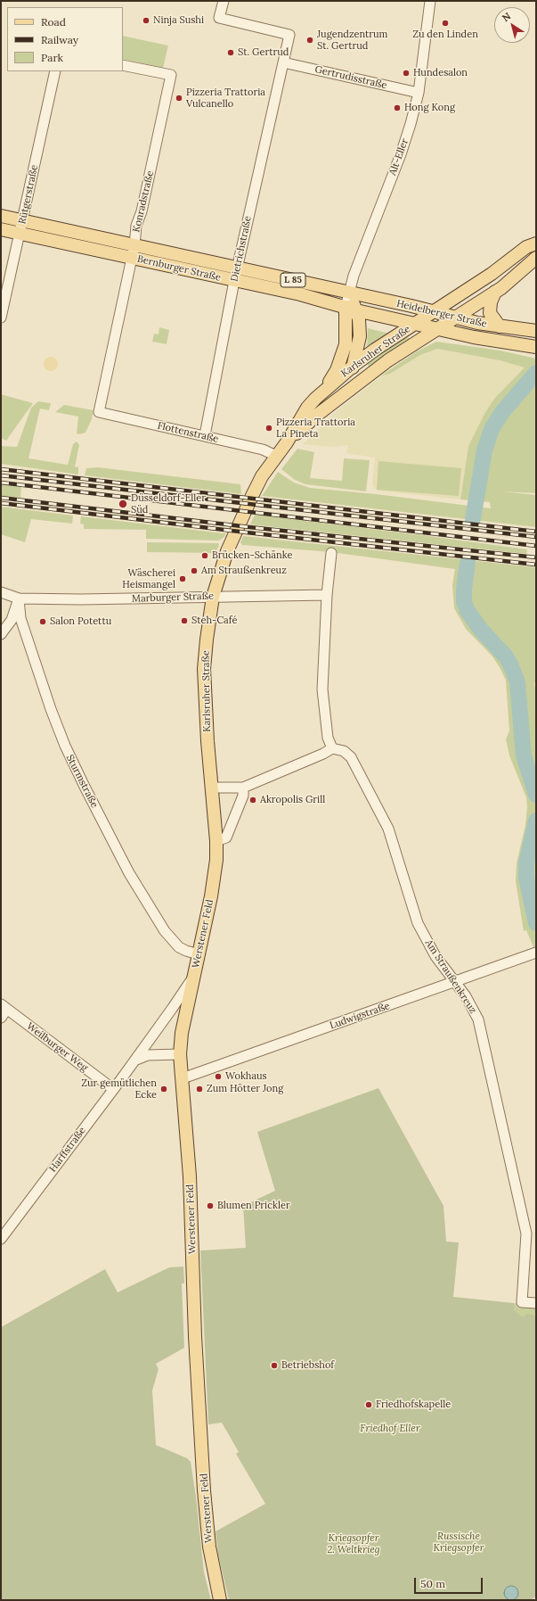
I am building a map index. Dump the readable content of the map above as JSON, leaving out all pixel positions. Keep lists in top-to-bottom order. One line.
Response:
{"streets":{"main road":["Bernburger Straße","L 85","Heidelberger Straße","Karlsruher Straße","Werstener Feld"],"street":["Gertrudisstraße","Alt-Eller","Rütgerstraße","Konradstraße","Dietrichstraße","Flottenstraße","Marburger Straße","Sturmstraße","Am Straußenkreuz","Ludwigstraße","Weilburger Weg","Harffstraße"]},"crossings":[["Gertrudisstraße","Alt-Eller"],["Gertrudisstraße","Dietrichstraße"],["Alt-Eller","Bernburger Straße"],["Alt-Eller","Heidelberger Straße"],["Rütgerstraße","Bernburger Straße"],["Konradstraße","Bernburger Straße"],["Konradstraße","Flottenstraße"],["Dietrichstraße","Bernburger Straße"],["Dietrichstraße","Flottenstraße"],["Bernburger Straße","Heidelberger Straße"],["Heidelberger Straße","Karlsruher Straße"],["Karlsruher Straße","Flottenstraße"],["Karlsruher Straße","Marburger Straße"],["Karlsruher Straße","Werstener Feld"],["Marburger Straße","Sturmstraße"],["Sturmstraße","Werstener Feld"],["Werstener Feld","Ludwigstraße"],["Werstener Feld","Harffstraße"],["Am Straußenkreuz","Ludwigstraße"],["Weilburger Weg","Harffstraße"]],"parks":["Friedhof Eller","Russische Kriegsopfer","Kriegsopfer 2. Weltkrieg"],"places":["Ninja Sushi","Zu den Linden","Jugendzentrum St. Gertrud","St. Gertrud","Hundesalon","Pizzeria Trattoria Vulcanello","Hong Kong","Pizzeria Trattoria La Pineta","Düsseldorf-Eller Süd","Brücken-Schänke","Am Straußenkreuz","Wäscherei Heismangel","Steh-Café","Salon Potettu","Akropolis Grill","Wokhaus","Zur gemütlichen Ecke","Zum Hötter Jong","Blumen Prickler","Betriebshof","Friedhofskapelle"],"legend":["Road","Railway","Park"],"scale_bar":"50 m","north":"top left"}
